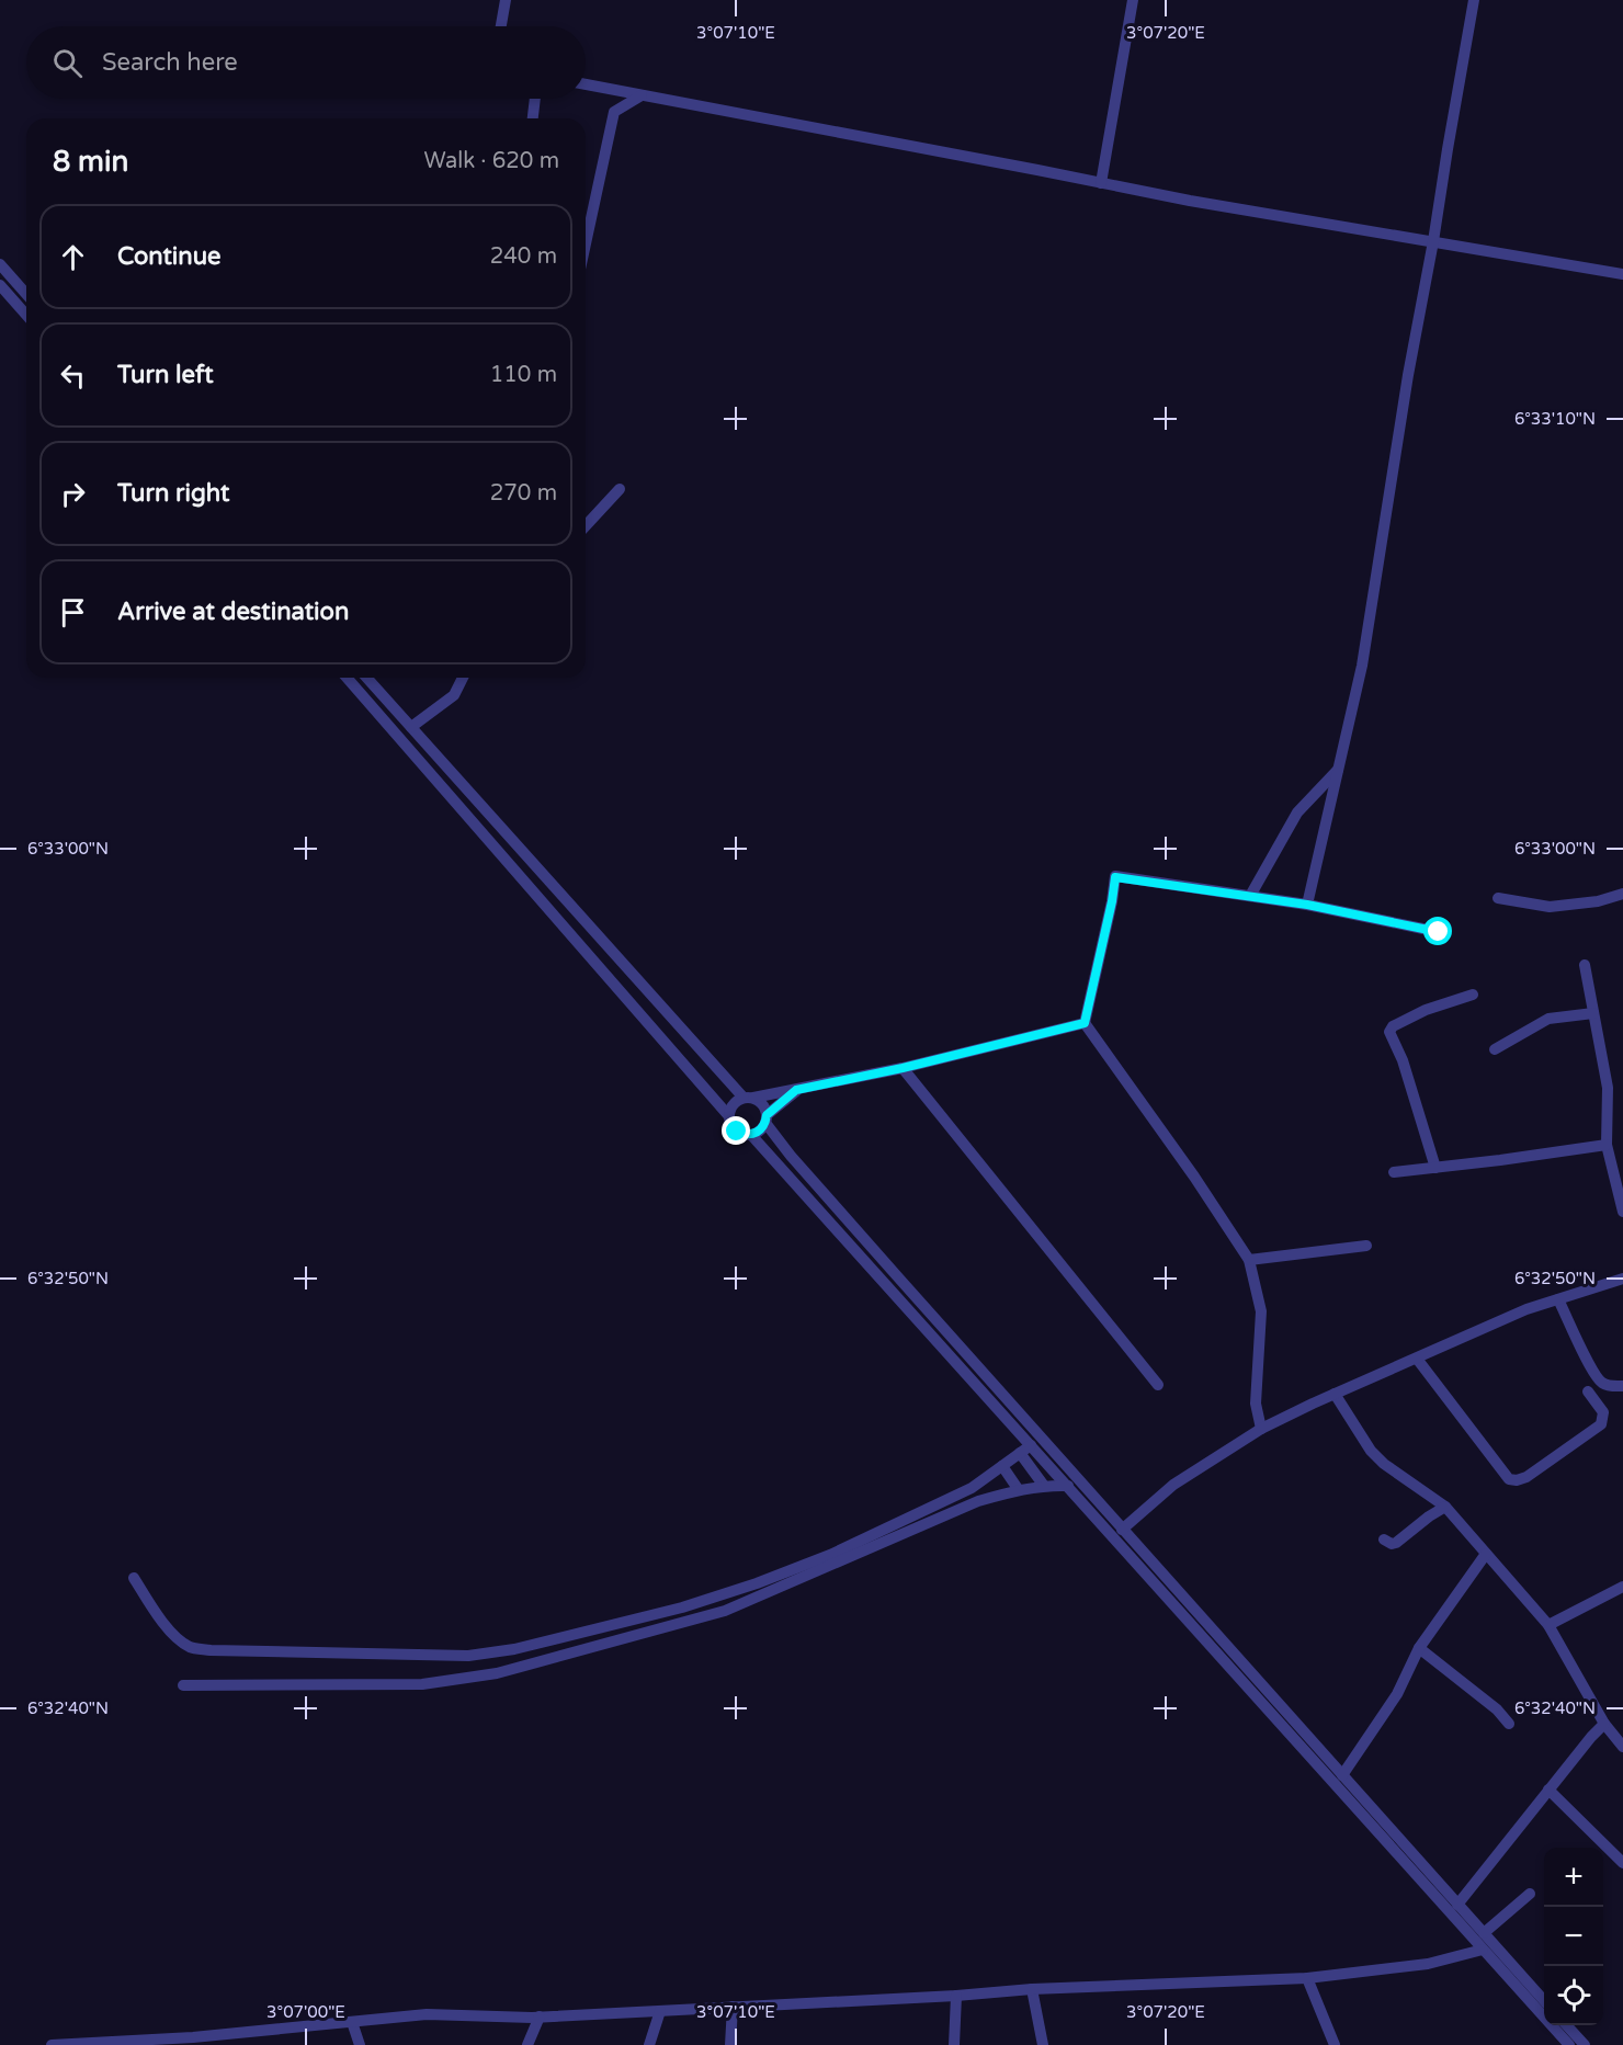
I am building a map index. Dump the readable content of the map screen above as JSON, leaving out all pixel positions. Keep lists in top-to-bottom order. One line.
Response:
{"page":{"search":"Search here","heading":["8 min","Walk · 620 m"],"list":[["Continue","240 m"],["Turn left","110 m"],["Turn right","270 m"],"Arrive at destination"],"map_buttons":["+","−"]},"coordinates":["3°07'10\"E","3°07'20\"E","6°33'10\"N","6°33'00\"N","6°32'50\"N","6°32'40\"N","3°07'00\"E"]}
